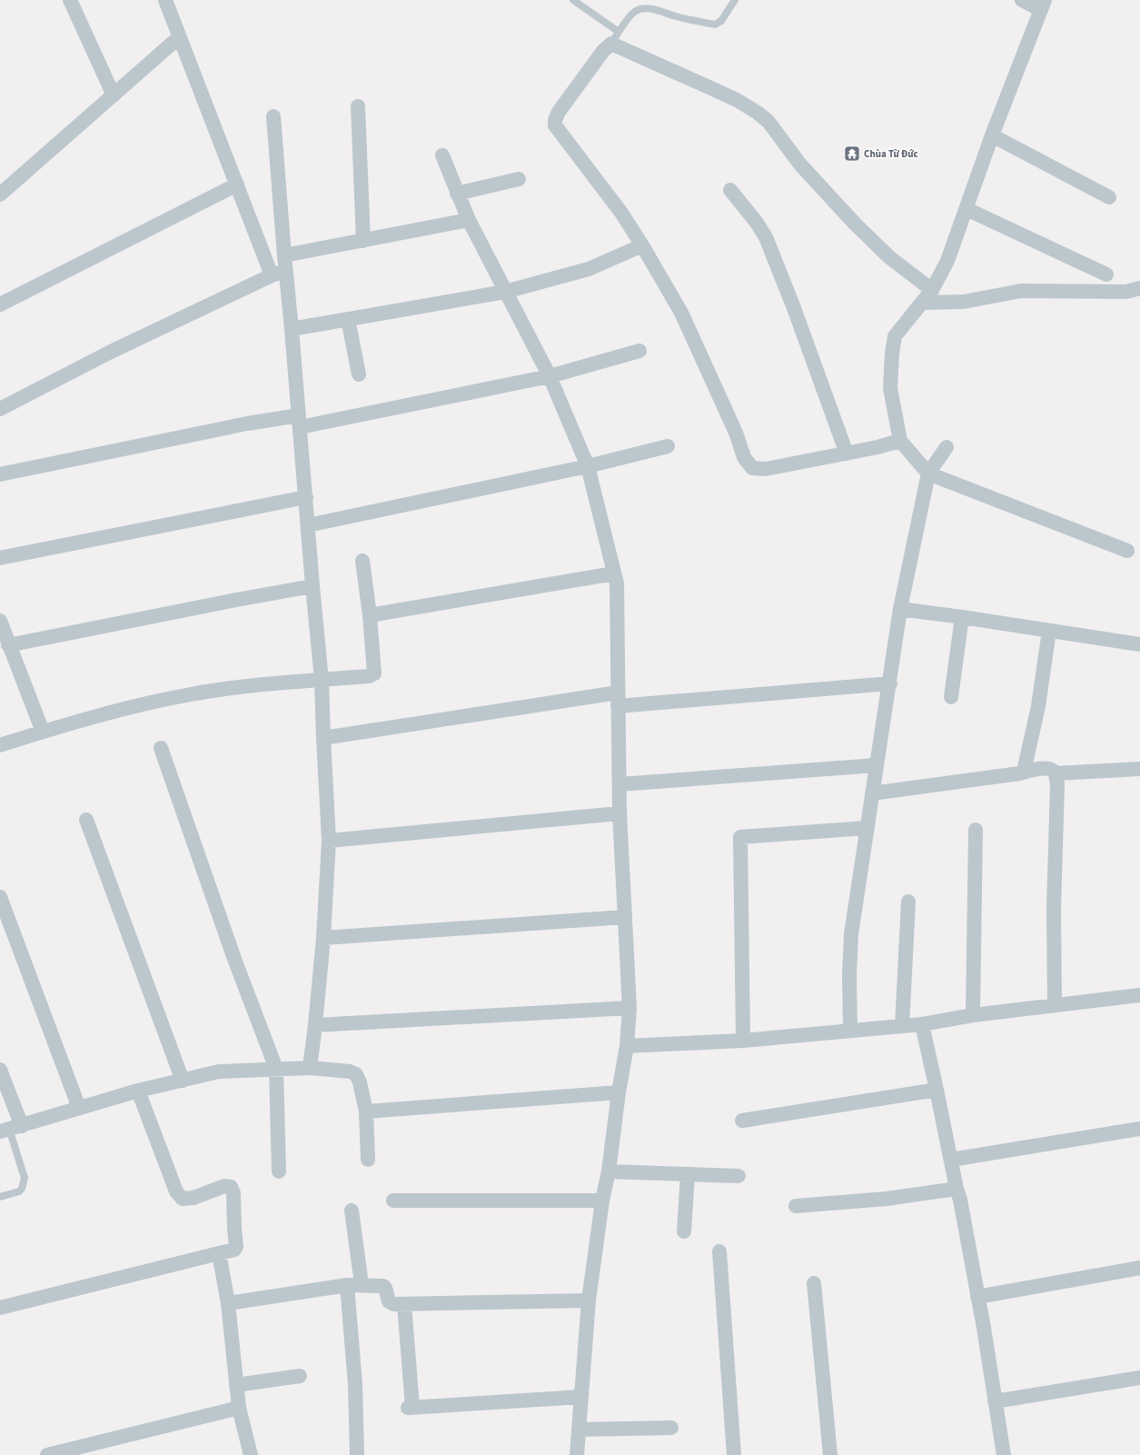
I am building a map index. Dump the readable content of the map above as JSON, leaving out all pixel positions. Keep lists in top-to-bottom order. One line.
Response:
{"places":{"temple":["Chùa Từ Đức"]}}
